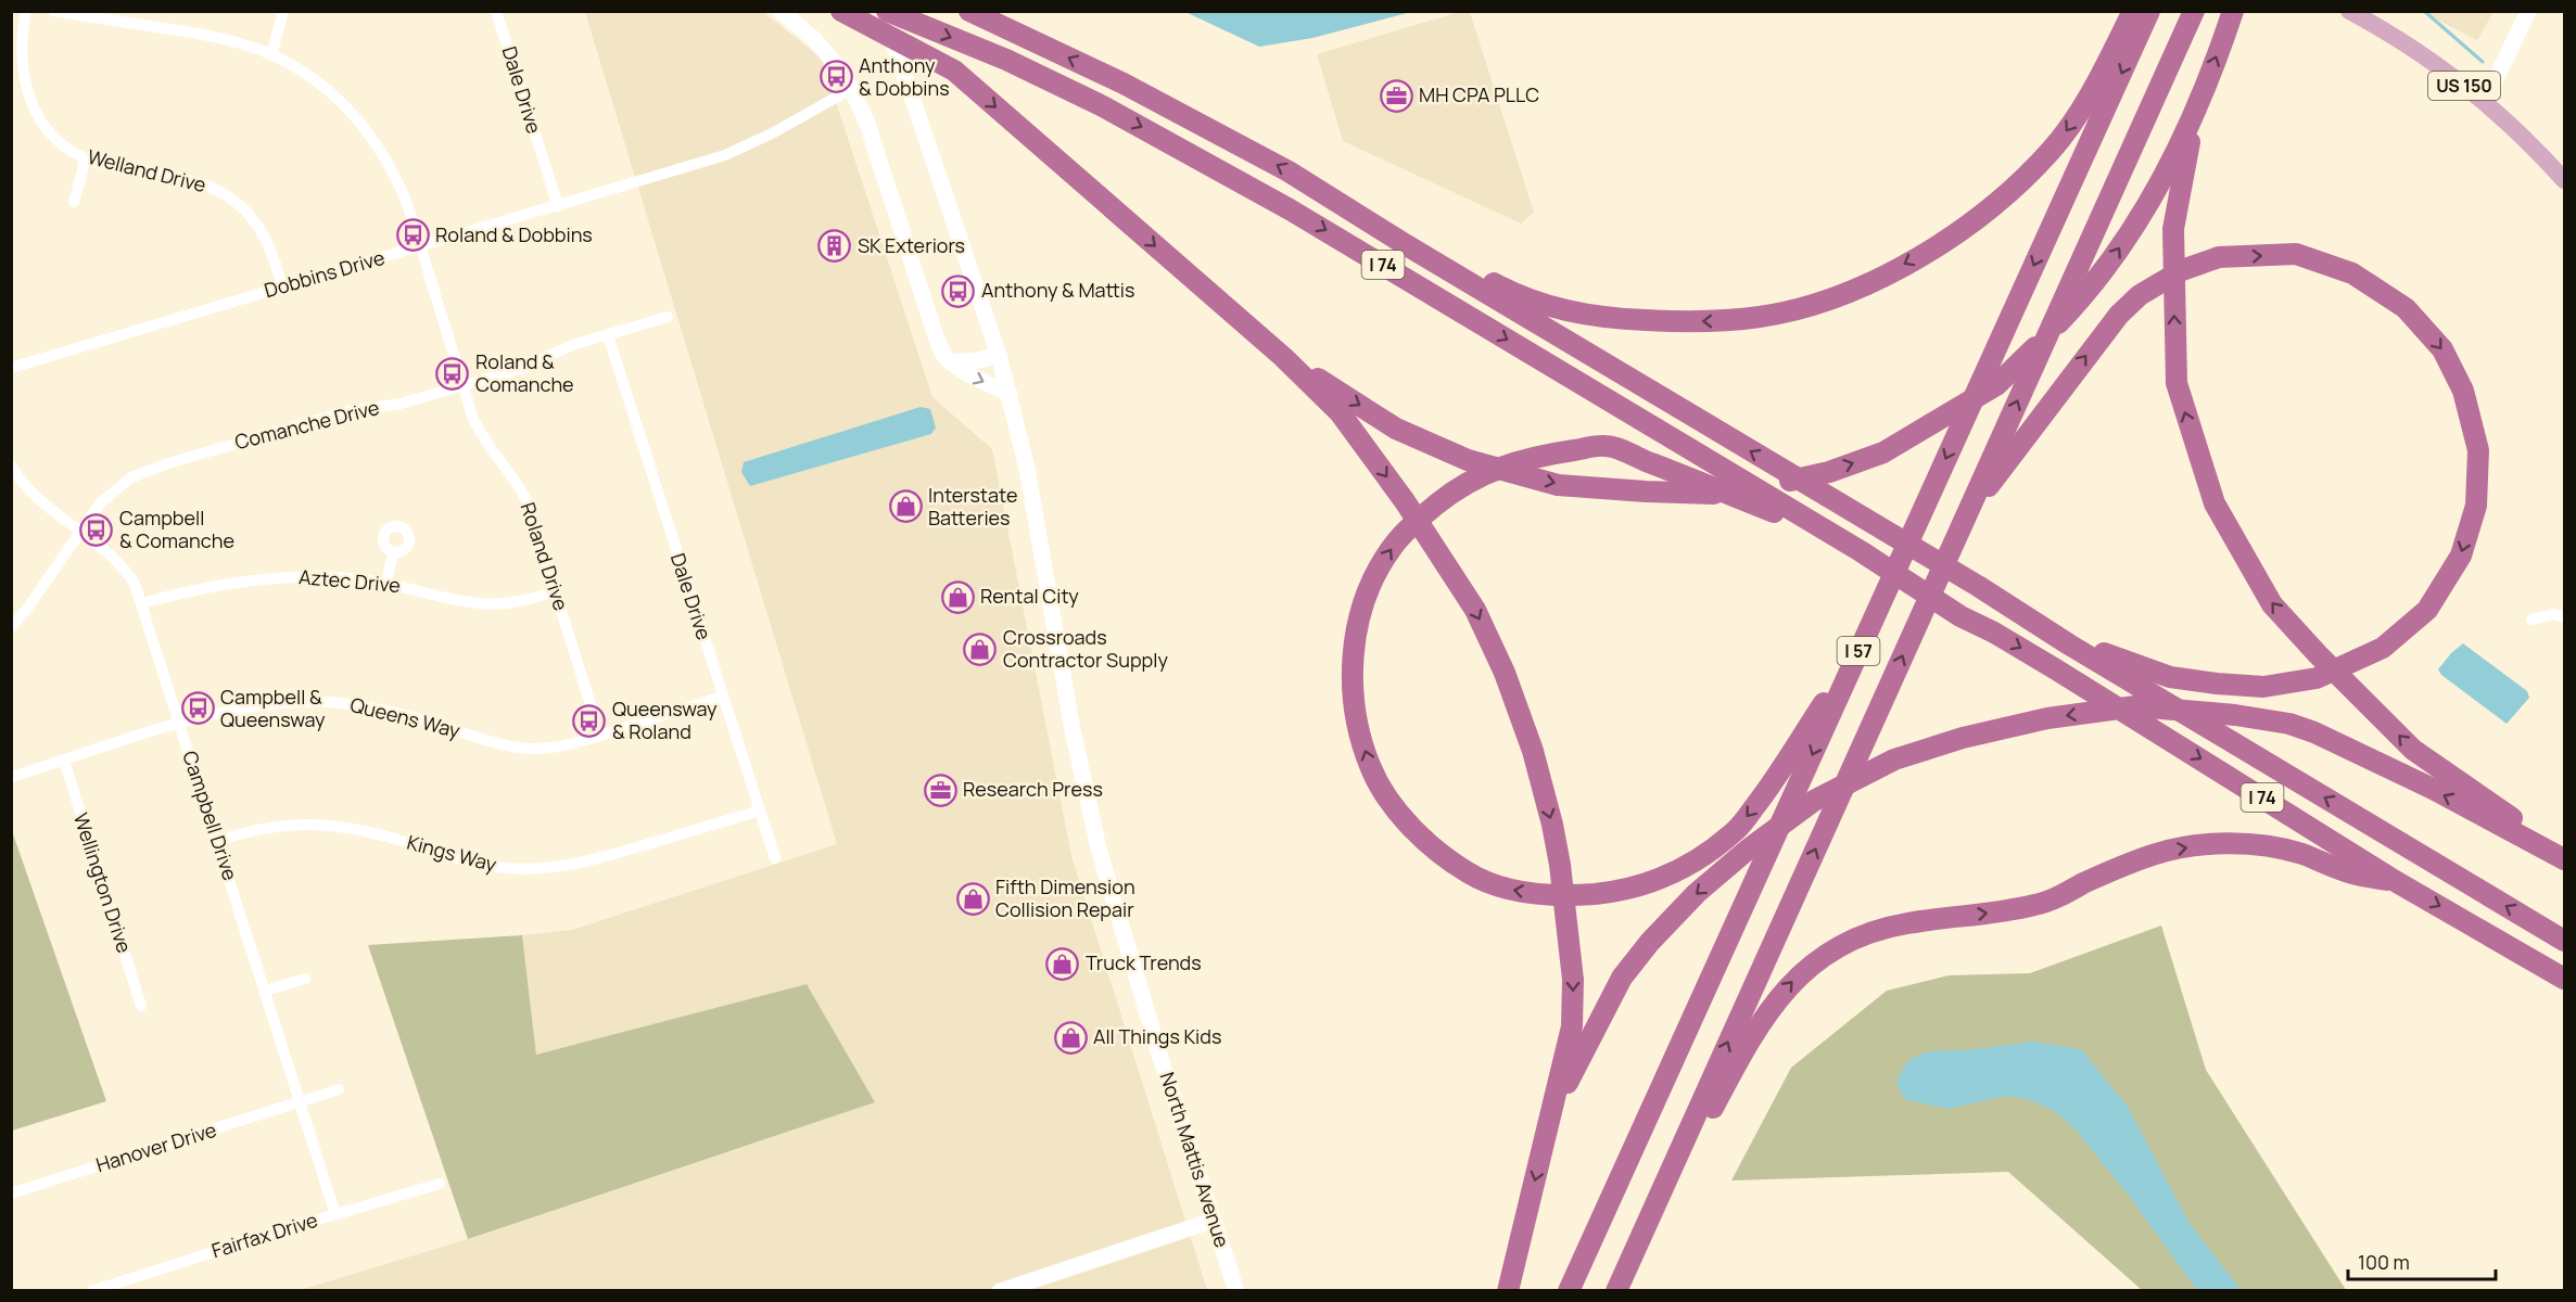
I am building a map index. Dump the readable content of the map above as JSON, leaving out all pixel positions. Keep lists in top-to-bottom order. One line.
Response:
{"streets":{"highway":["I 74","I 57"],"main road":["US 150"],"street":["Dale Drive","Welland Drive","Dobbins Drive","Comanche Drive","Roland Drive","Aztec Drive","Queens Way","Campbell Drive","Kings Way","Wellington Drive","Hanover Drive","North Mattis Avenue","Fairfax Drive"]},"crossings":[["Dale Drive","Dobbins Drive"],["Dale Drive","Comanche Drive"],["Dale Drive","Queens Way"],["Dale Drive","Kings Way"],["Welland Drive","Dobbins Drive"],["I 74","North Mattis Avenue"],["Dobbins Drive","Roland Drive"],["Comanche Drive","Roland Drive"],["Comanche Drive","Campbell Drive"],["Roland Drive","Aztec Drive"],["Roland Drive","Queens Way"],["Aztec Drive","Campbell Drive"],["Queens Way","Campbell Drive"],["Queens Way","Wellington Drive"],["Campbell Drive","Kings Way"],["Campbell Drive","Hanover Drive"],["Campbell Drive","Fairfax Drive"]],"places":{"bus stop":["Anthony & Dobbins","Roland & Dobbins","Anthony & Mattis","Roland & Comanche","Campbell & Comanche","Campbell & Queensway","Queensway & Roland"],"office":["MH CPA PLLC","Research Press"],"building":["SK Exteriors"],"shop":["Interstate Batteries","Rental City","Crossroads Contractor Supply","Fifth Dimension Collision Repair","Truck Trends","All Things Kids"]},"scale_bar":"100 m"}
